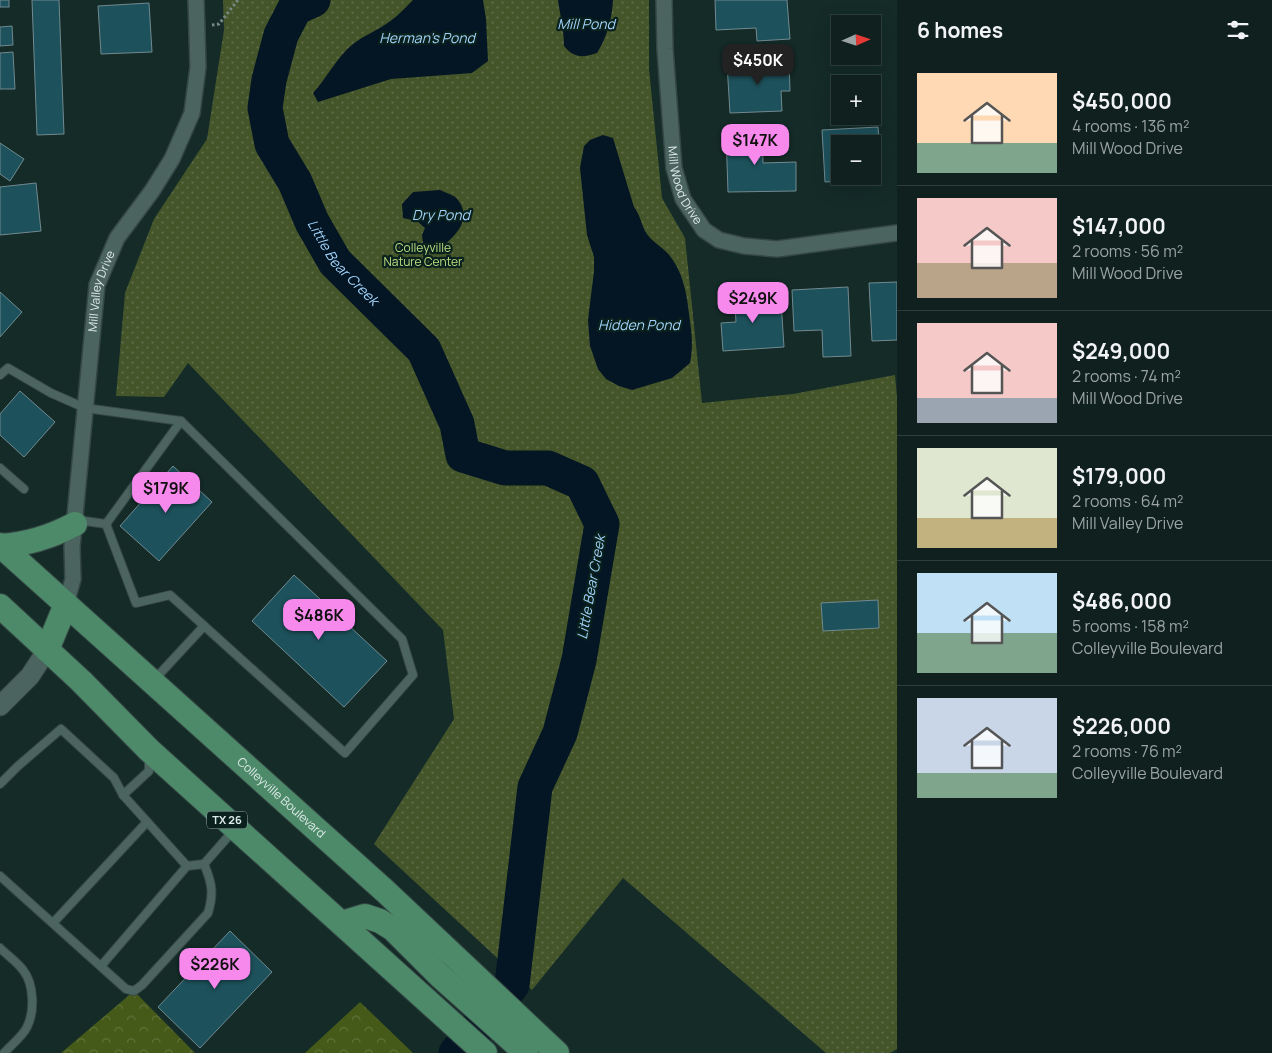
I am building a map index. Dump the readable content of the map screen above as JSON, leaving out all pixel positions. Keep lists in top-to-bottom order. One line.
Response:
{"streets":{"main road":["Colleyville Boulevard","TX 26"],"street":["Mill Wood Drive","Mill Valley Drive"]},"crossings":[["Mill Valley Drive","Colleyville Boulevard"]],"water":["Mill Pond","Herman's Pond","Dry Pond","Little Bear Creek","Hidden Pond"],"parks":["Colleyville Nature Center"],"north":"right","page":{"heading":"6 homes","map_buttons":["+","−"],"price":["$450K","$147K","$249K","$179K","$486K","$226K"],"list":[{"name":"$450,000","note":"4 rooms · 136 m² · Mill Wood Drive"},{"name":"$147,000","note":"2 rooms · 56 m² · Mill Wood Drive"},{"name":"$249,000","note":"2 rooms · 74 m² · Mill Wood Drive"},{"name":"$179,000","note":"2 rooms · 64 m² · Mill Valley Drive"},{"name":"$486,000","note":"5 rooms · 158 m² · Colleyville Boulevard"},{"name":"$226,000","note":"2 rooms · 76 m² · Colleyville Boulevard"}]}}
